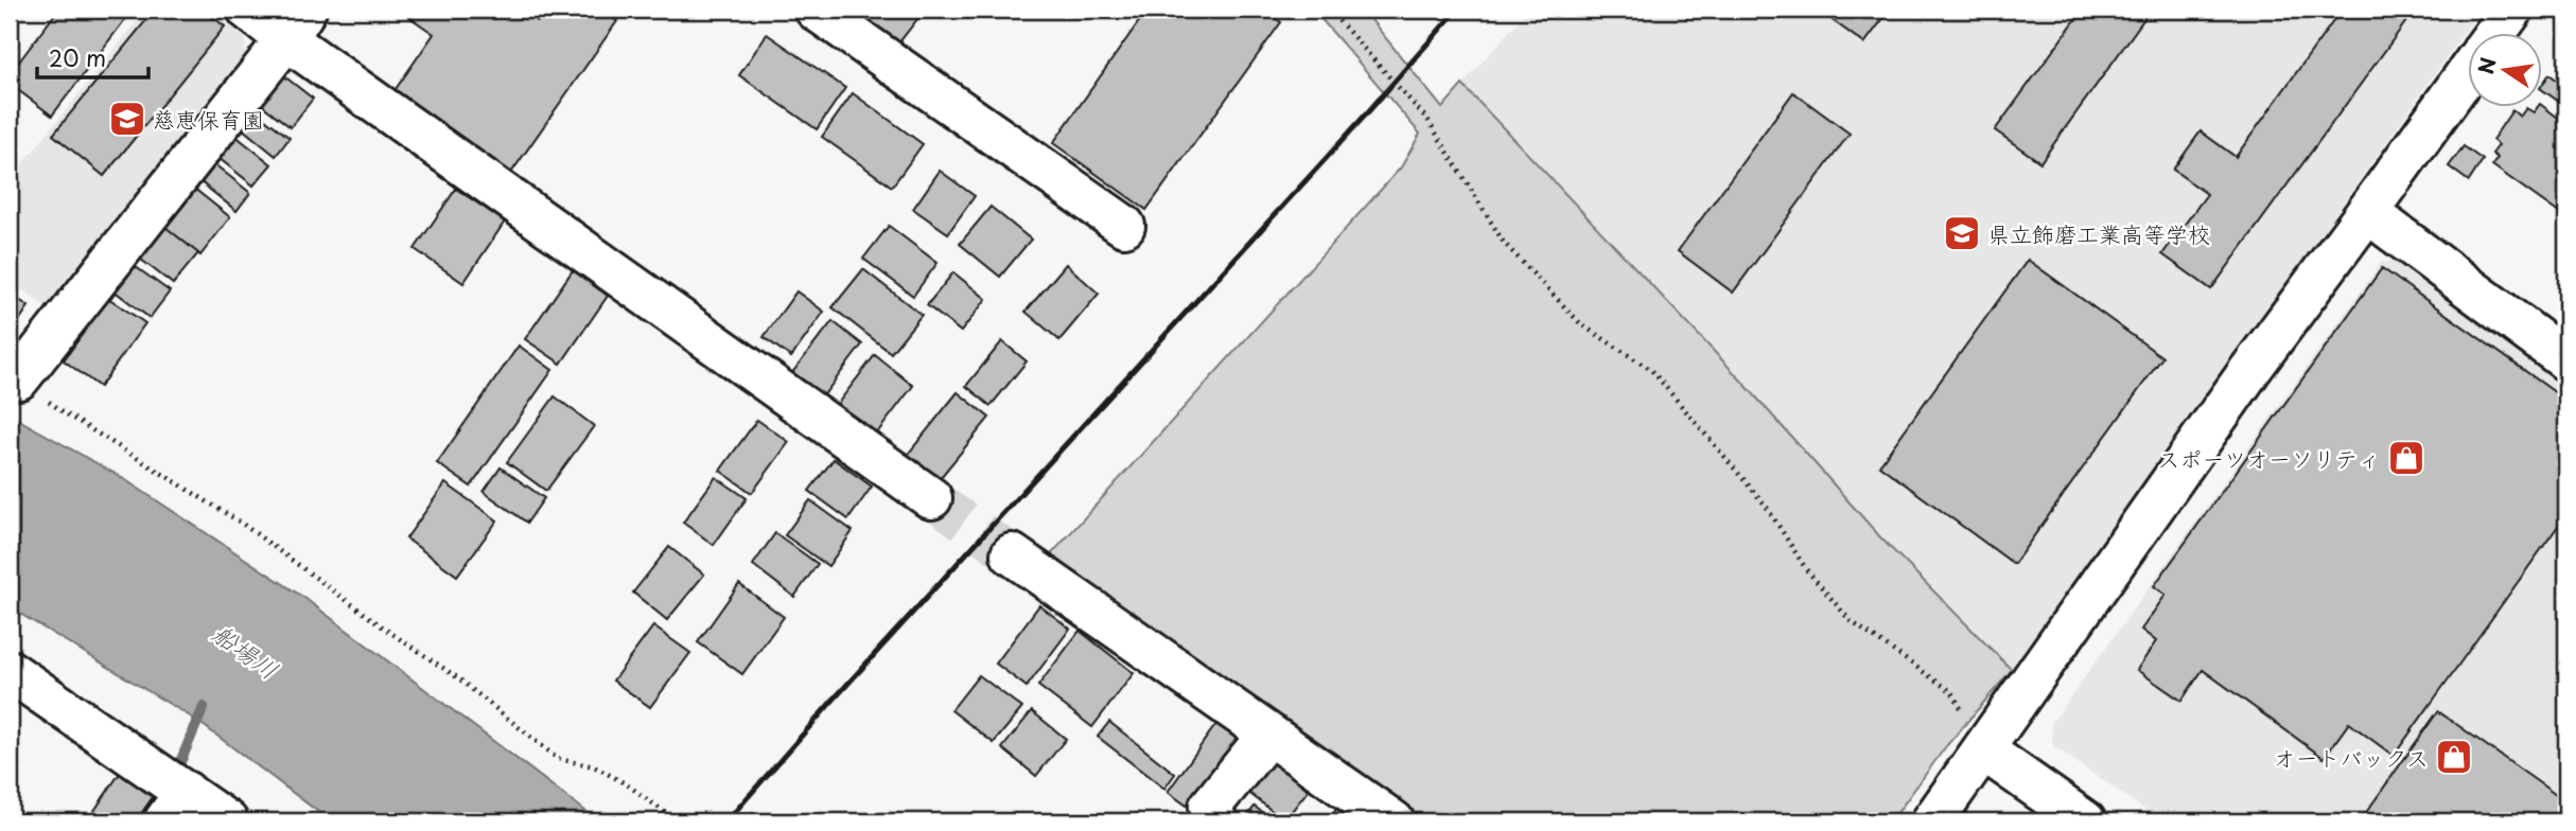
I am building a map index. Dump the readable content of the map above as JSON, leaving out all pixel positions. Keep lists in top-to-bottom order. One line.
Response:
{"water":["船場川"],"places":{"school or university":["慈恵保育園","県立飾磨工業高等学校"],"shop":["スポーツオーソリティ","オートバックス"]},"scale_bar":"20 m","north":"left"}
